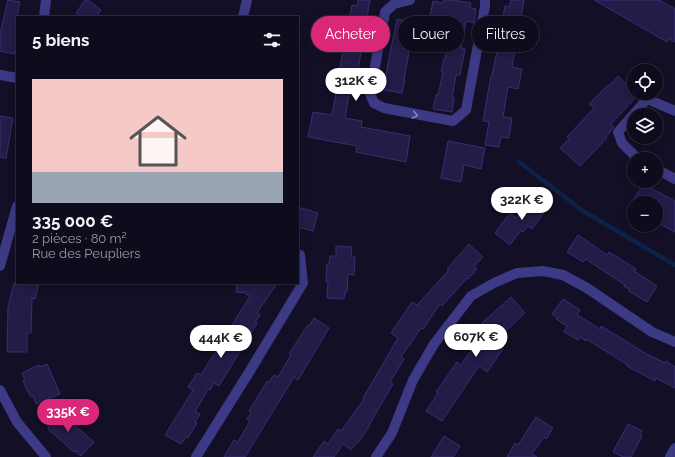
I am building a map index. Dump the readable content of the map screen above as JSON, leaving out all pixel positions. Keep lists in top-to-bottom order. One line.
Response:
{"page":{"chip":["Acheter","Louer","Filtres"],"heading":"5 biens","map_buttons":["+","−"],"list":[{"name":"335 000 €","note":"2 pièces · 80 m² · Rue des Peupliers"}],"price":["312K €","322K €","607K €","444K €","335K €"]}}
